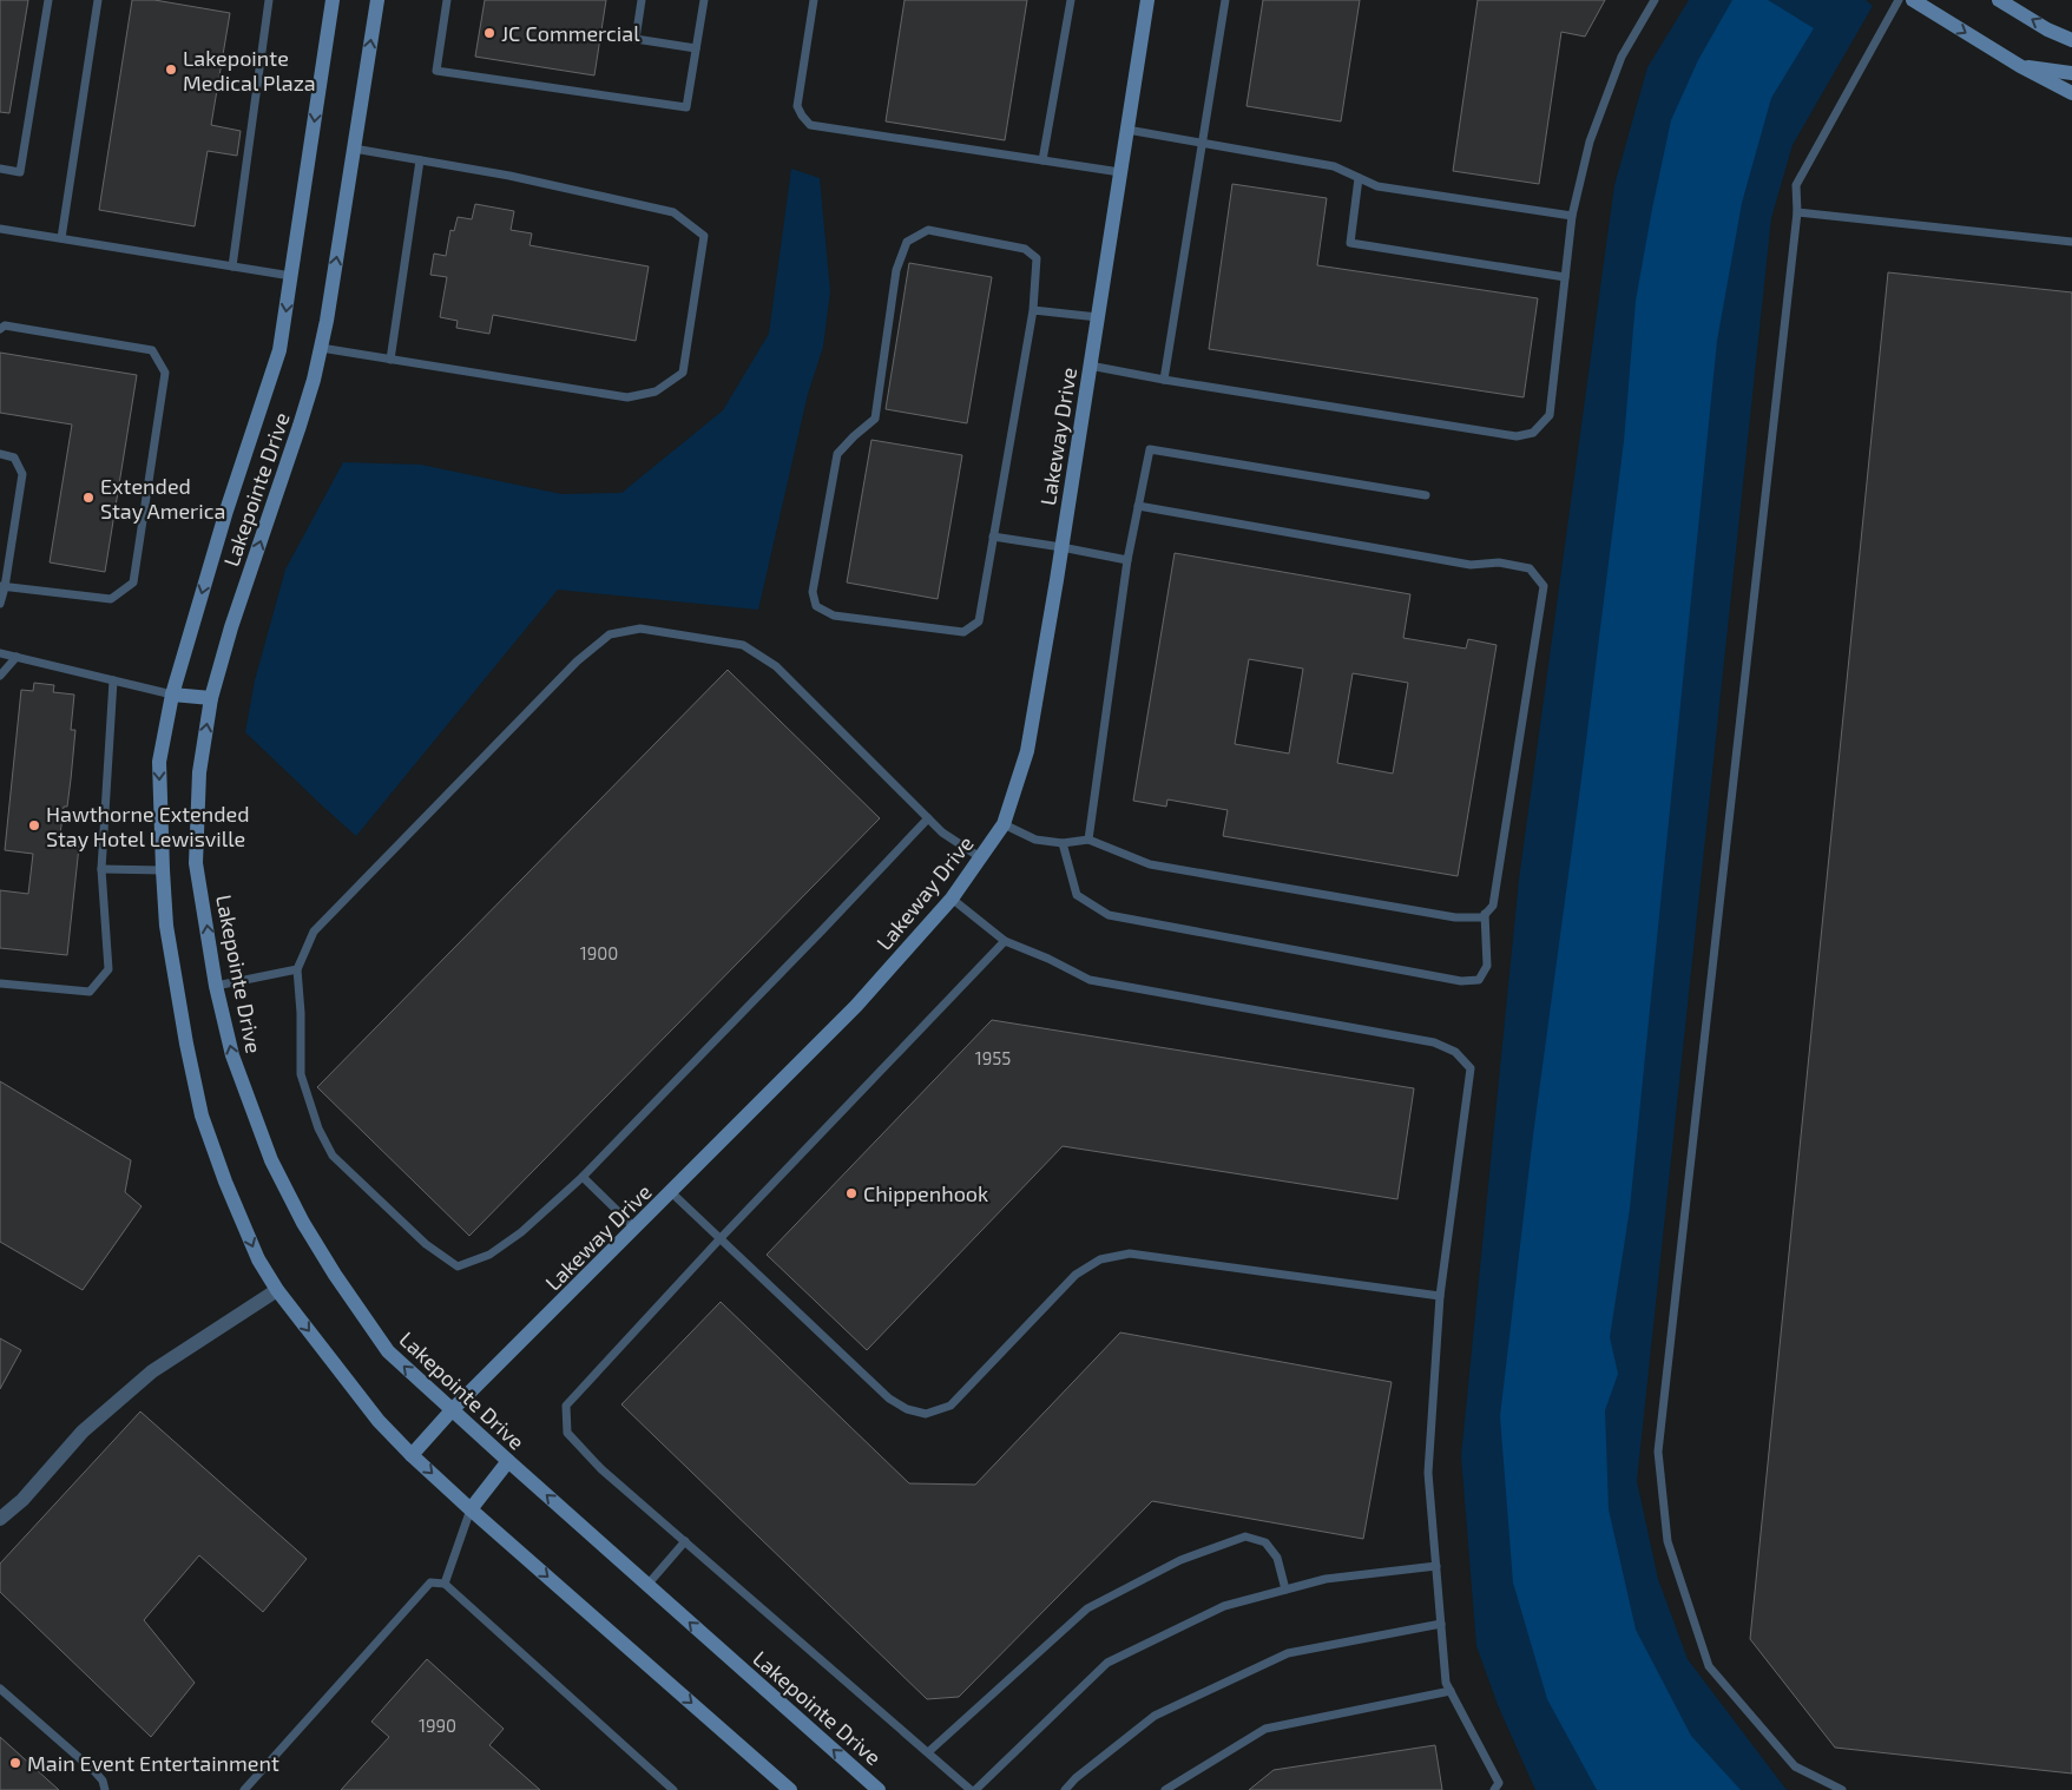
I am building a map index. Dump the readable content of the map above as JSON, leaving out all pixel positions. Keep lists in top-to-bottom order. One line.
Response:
{"streets":{"main road":["Lakeway Drive","Lakepointe Drive"]},"crossings":[["Lakeway Drive","Lakepointe Drive"]],"places":["JC Commercial","Lakepointe Medical Plaza","Extended Stay America","Hawthorne Extended Stay Hotel Lewisville","Chippenhook","Main Event Entertainment"],"house_numbers":["1900","1955","1990"]}
